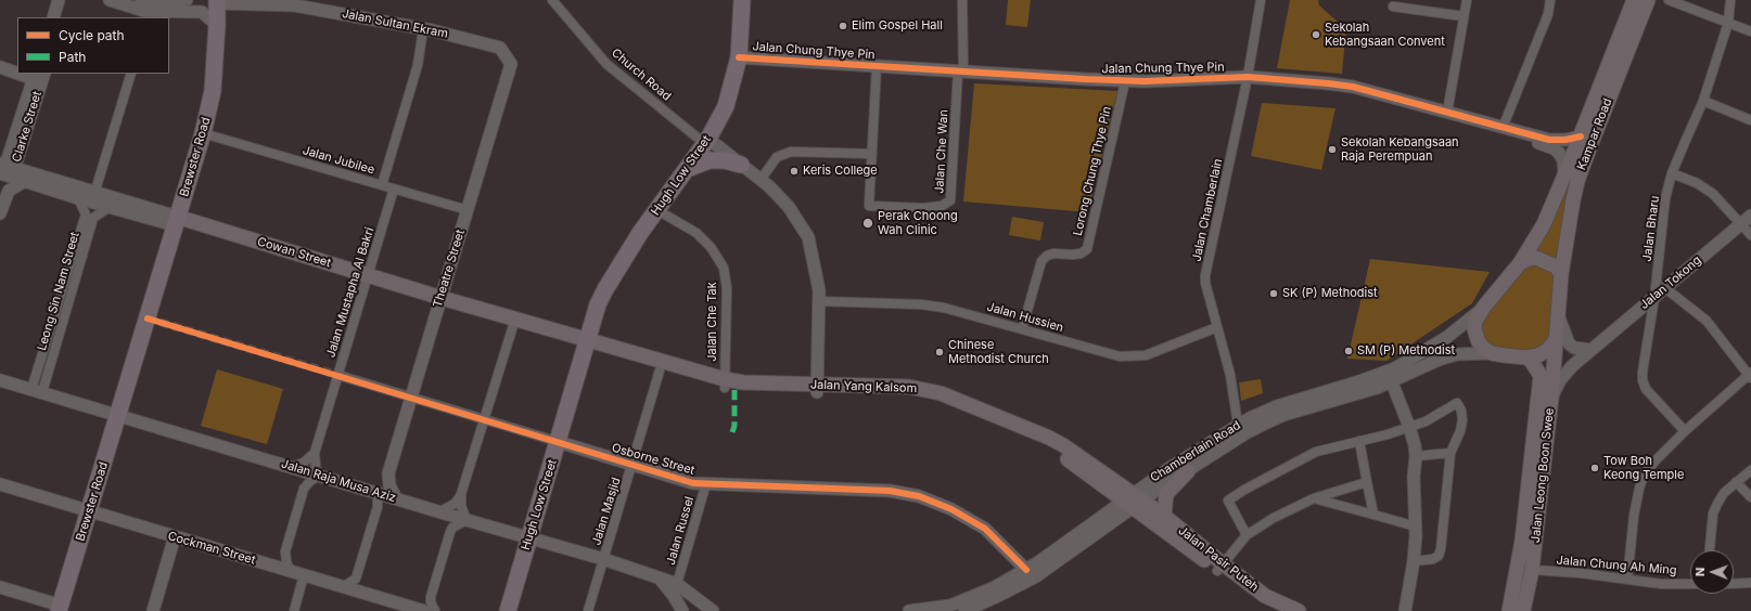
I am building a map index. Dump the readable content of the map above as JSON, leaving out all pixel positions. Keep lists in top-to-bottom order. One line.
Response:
{"streets":{"highway":["Brewster Road","Hugh Low Street"],"main road":["Kampar Road","Cowan Street","Jalan Yang Kalsom","Jalan Leong Boon Swee","Jalan Pasir Puteh"],"street":["Jalan Sultan Ekram","Jalan Chung Thye Pin","Church Road","Clarke Street","Jalan Che Wan","Jalan Jubilee","Lorong Chung Thye Pin","Jalan Chamberlain","Jalan Bharu","Theatre Street","Jalan Tokong","Leong Sin Nam Street","Jalan Mustapha Al Bakri","Jalan Hussien","Jalan Che Tak","Chamberlain Road","Osborne Street","Jalan Raja Musa Aziz","Jalan Masjid","Jalan Russel","Cockman Street","Jalan Chung Ah Ming"]},"crossings":[["Jalan Sultan Ekram","Brewster Road"],["Jalan Sultan Ekram","Theatre Street"],["Jalan Chung Thye Pin","Kampar Road"],["Jalan Chung Thye Pin","Jalan Che Wan"],["Jalan Chung Thye Pin","Lorong Chung Thye Pin"],["Jalan Chung Thye Pin","Hugh Low Street"],["Jalan Chung Thye Pin","Jalan Chamberlain"],["Church Road","Hugh Low Street"],["Clarke Street","Cowan Street"],["Kampar Road","Chamberlain Road"],["Kampar Road","Jalan Leong Boon Swee"],["Brewster Road","Jalan Jubilee"],["Brewster Road","Cowan Street"],["Brewster Road","Jalan Raja Musa Aziz"],["Brewster Road","Cockman Street"],["Jalan Jubilee","Theatre Street"],["Jalan Jubilee","Jalan Mustapha Al Bakri"],["Lorong Chung Thye Pin","Jalan Hussien"],["Hugh Low Street","Cowan Street"],["Hugh Low Street","Jalan Che Tak"],["Hugh Low Street","Jalan Yang Kalsom"],["Hugh Low Street","Osborne Street"],["Hugh Low Street","Jalan Raja Musa Aziz"],["Jalan Chamberlain","Jalan Hussien"],["Jalan Chamberlain","Chamberlain Road"],["Jalan Bharu","Jalan Tokong"],["Cowan Street","Theatre Street"],["Cowan Street","Leong Sin Nam Street"],["Cowan Street","Jalan Mustapha Al Bakri"],["Cowan Street","Jalan Yang Kalsom"],["Theatre Street","Osborne Street"],["Jalan Tokong","Jalan Leong Boon Swee"],["Leong Sin Nam Street","Jalan Raja Musa Aziz"],["Jalan Mustapha Al Bakri","Osborne Street"],["Jalan Mustapha Al Bakri","Jalan Raja Musa Aziz"],["Jalan Mustapha Al Bakri","Cockman Street"],["Jalan Che Tak","Jalan Yang Kalsom"],["Jalan Yang Kalsom","Chamberlain Road"],["Jalan Yang Kalsom","Jalan Masjid"],["Jalan Yang Kalsom","Jalan Pasir Puteh"],["Chamberlain Road","Osborne Street"],["Chamberlain Road","Jalan Leong Boon Swee"],["Chamberlain Road","Jalan Pasir Puteh"],["Osborne Street","Jalan Masjid"],["Osborne Street","Jalan Russel"],["Jalan Leong Boon Swee","Jalan Chung Ah Ming"],["Jalan Raja Musa Aziz","Jalan Masjid"],["Jalan Raja Musa Aziz","Jalan Russel"],["Jalan Raja Musa Aziz","Cockman Street"]],"places":["Elim Gospel Hall","Sekolah Kebangsaan Convent","Sekolah Kebangsaan Raja Perempuan","Keris College","Perak Choong Wah Clinic","SK (P) Methodist","SM (P) Methodist","Chinese Methodist Church","Tow Boh Keong Temple"],"legend":["Cycle path","Path"],"north":"left"}
